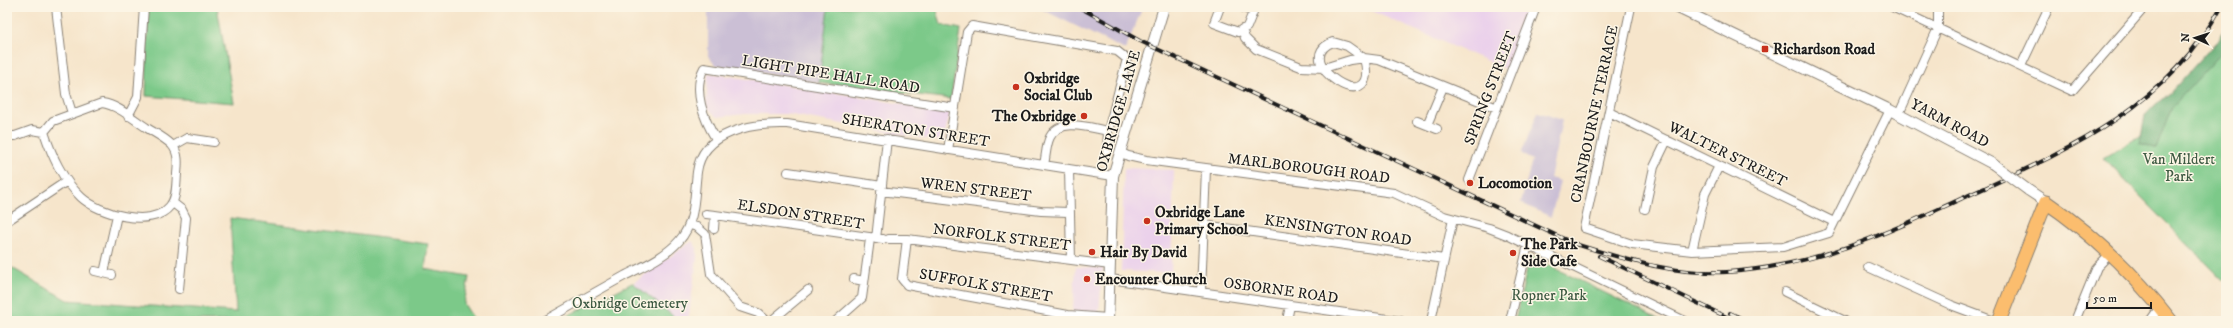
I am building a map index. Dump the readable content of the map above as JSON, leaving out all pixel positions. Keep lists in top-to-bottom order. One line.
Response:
{"streets":{"main road":["YARM ROAD"],"street":["LIGHT PIPE HALL ROAD","SPRING STREET","OXBRIDGE LANE","CRANBOURNE TERRACE","SHERATON STREET","WALTER STREET","MARLBOROUGH ROAD","WREN STREET","ELSDON STREET","KENSINGTON ROAD","NORFOLK STREET","SUFFOLK STREET","OSBORNE ROAD"]},"crossings":[["LIGHT PIPE HALL ROAD","SHERATON STREET"],["OXBRIDGE LANE","SHERATON STREET"],["OXBRIDGE LANE","MARLBOROUGH ROAD"],["OXBRIDGE LANE","NORFOLK STREET"],["OXBRIDGE LANE","SUFFOLK STREET"],["OXBRIDGE LANE","OSBORNE ROAD"],["CRANBOURNE TERRACE","WALTER STREET"],["ELSDON STREET","NORFOLK STREET"],["NORFOLK STREET","SUFFOLK STREET"]],"parks":["Van Mildert Park","Ropner Park","Oxbridge Cemetery"],"places":{"transit":["Richardson Road"],"other":["Oxbridge Social Club","The Oxbridge","Locomotion","Oxbridge Lane Primary School","Hair By David","The Park Side Cafe","Encounter Church"]},"scale_bar":"50 m","north":"left"}
